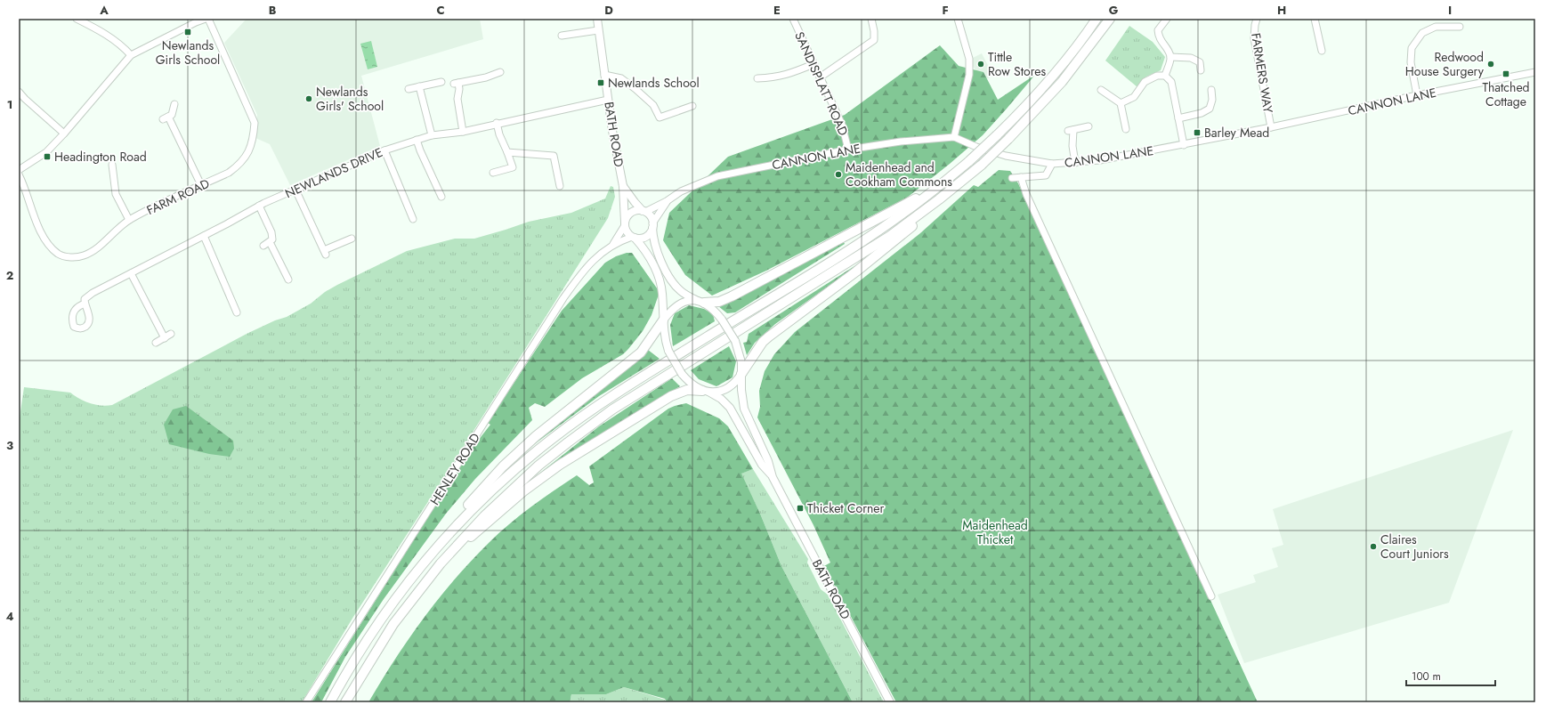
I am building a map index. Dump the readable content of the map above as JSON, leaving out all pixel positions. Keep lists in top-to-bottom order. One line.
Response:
{"streets":{"main road":["BATH ROAD"],"street":["FARMERS WAY","SANDISPLATT ROAD","CANNON LANE","NEWLANDS DRIVE","FARM ROAD","HENLEY ROAD"]},"crossings":[["FARMERS WAY","CANNON LANE"],["SANDISPLATT ROAD","CANNON LANE"],["CANNON LANE","BATH ROAD"],["CANNON LANE","HENLEY ROAD"],["BATH ROAD","NEWLANDS DRIVE"],["BATH ROAD","HENLEY ROAD"]],"parks":["Maidenhead Thicket"],"places":{"transit":["Newlands Girls School","Thatched Cottage","Newlands School","Barley Mead","Headington Road","Thicket Corner"],"other":["Tittle Row Stores","Redwood House Surgery","Newlands Girls' School","Maidenhead and Cookham Commons","Claires Court Juniors"]},"scale_bar":"100 m","grid":{"columns":["A","B","C","D","E","F","G","H","I"],"rows":["1","2","3","4"]}}
